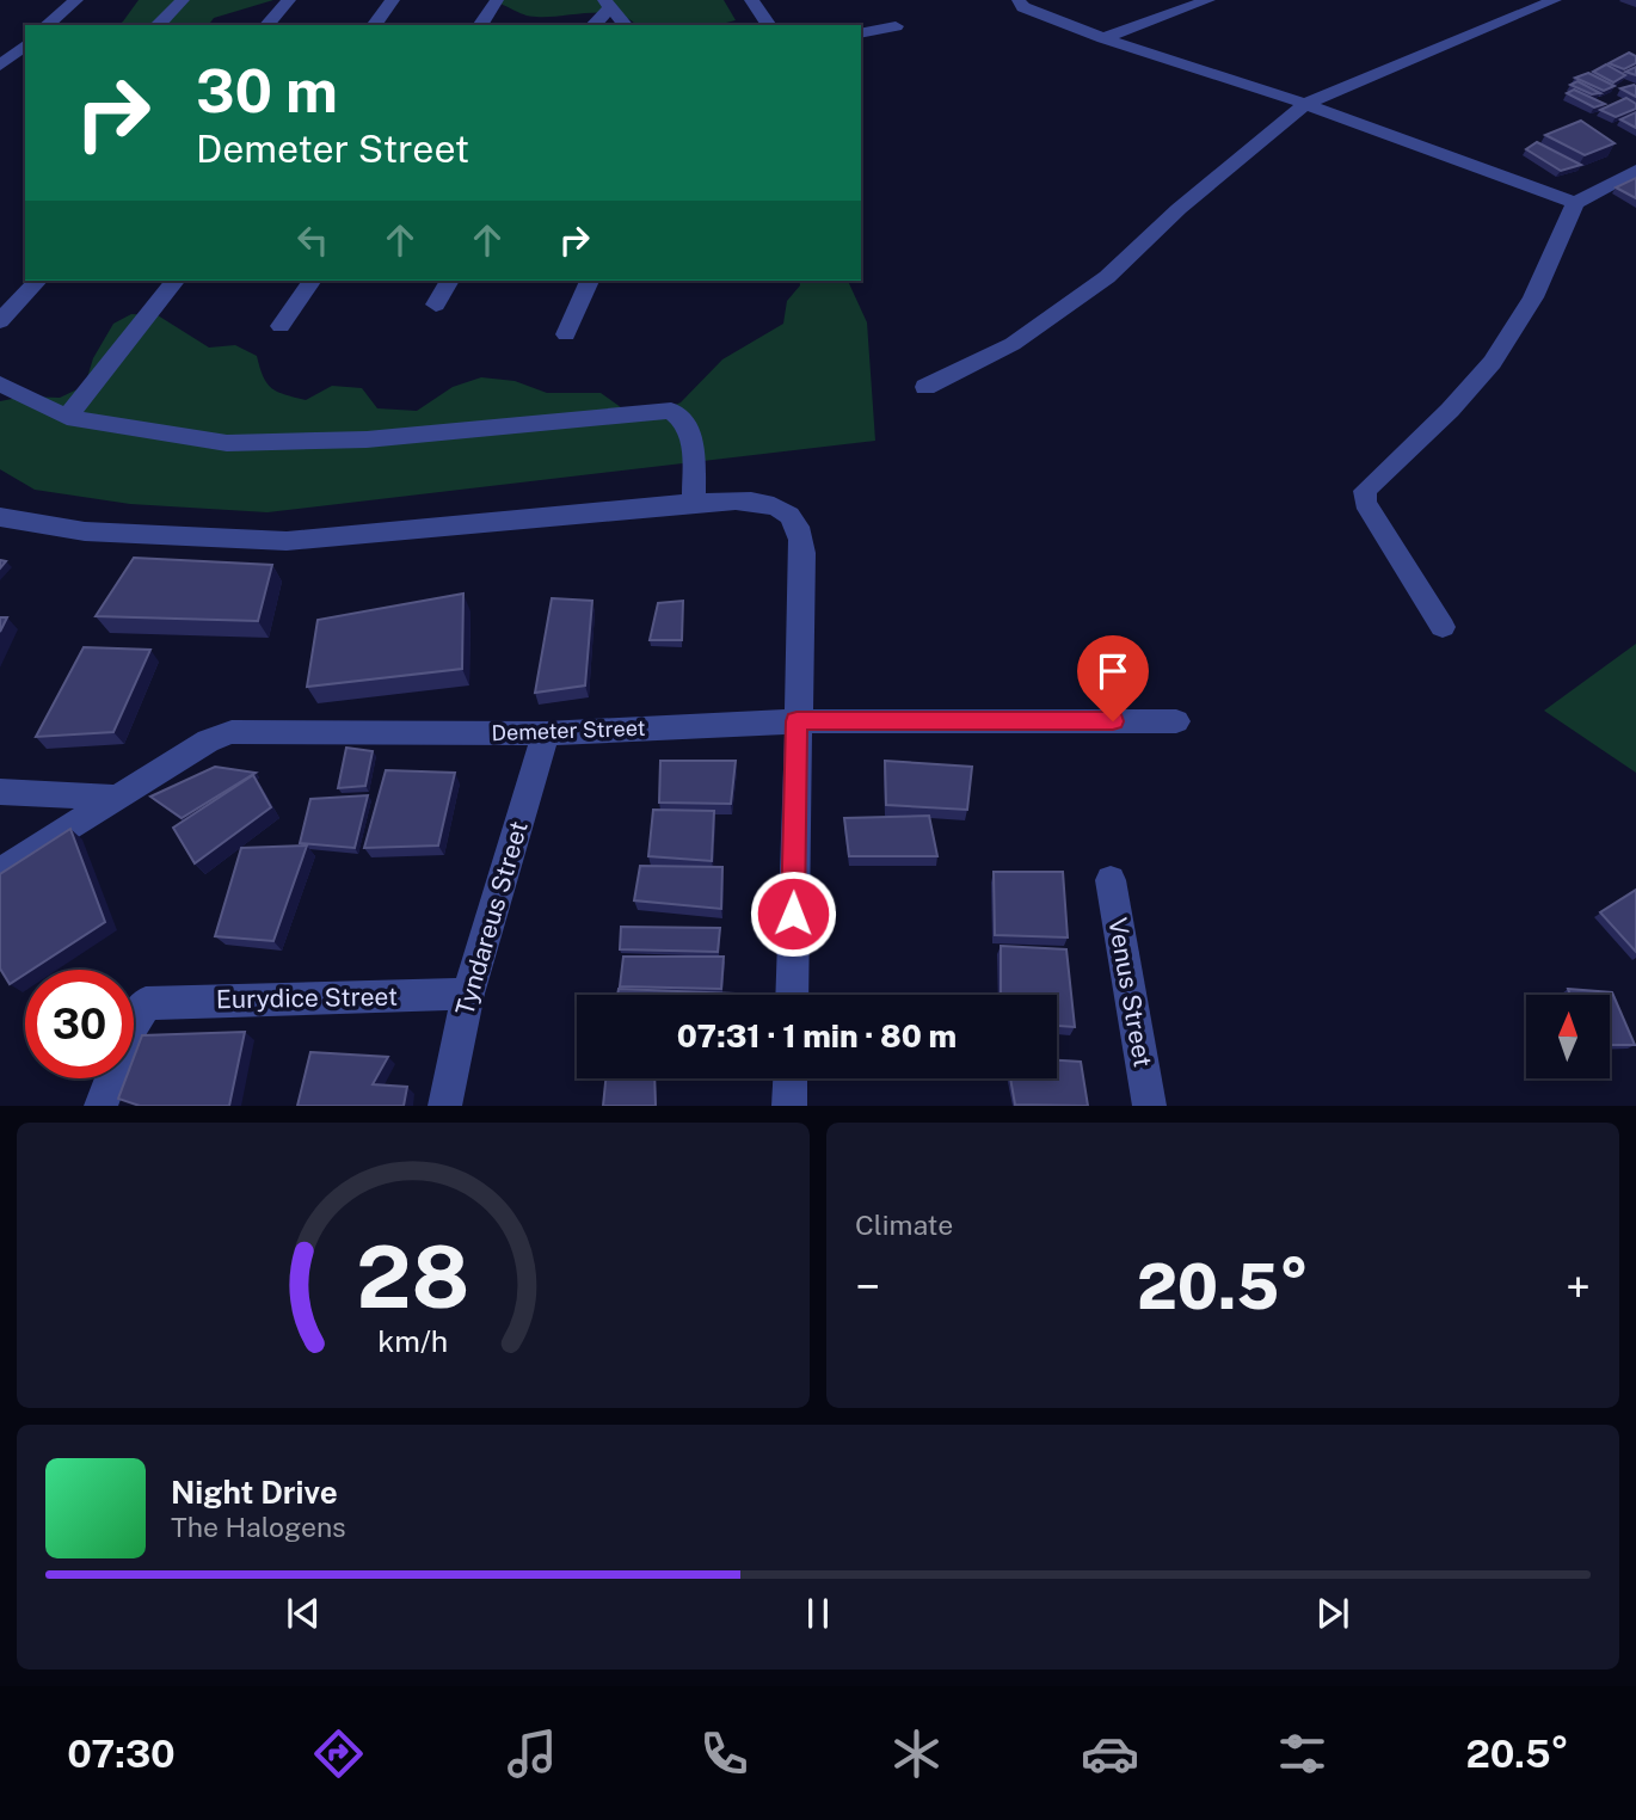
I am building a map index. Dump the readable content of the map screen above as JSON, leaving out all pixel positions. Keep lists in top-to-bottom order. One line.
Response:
{"streets":{"street":["Demeter Street","Tyndareus Street","Venus Street","Eurydice Street"]},"crossings":[["Demeter Street","Tyndareus Street"],["Tyndareus Street","Eurydice Street"]],"north":"top","page":{"turn":["30 m","Demeter Street"],"limit":"30","trip":"07:31 · 1 min · 80 m","tile":"Climate","heat":["−","20.5°","+"],"song":["Night Drive","The Halogens"],"tabs":["07:30","20.5°"],"gauge":["28","km/h"]}}
